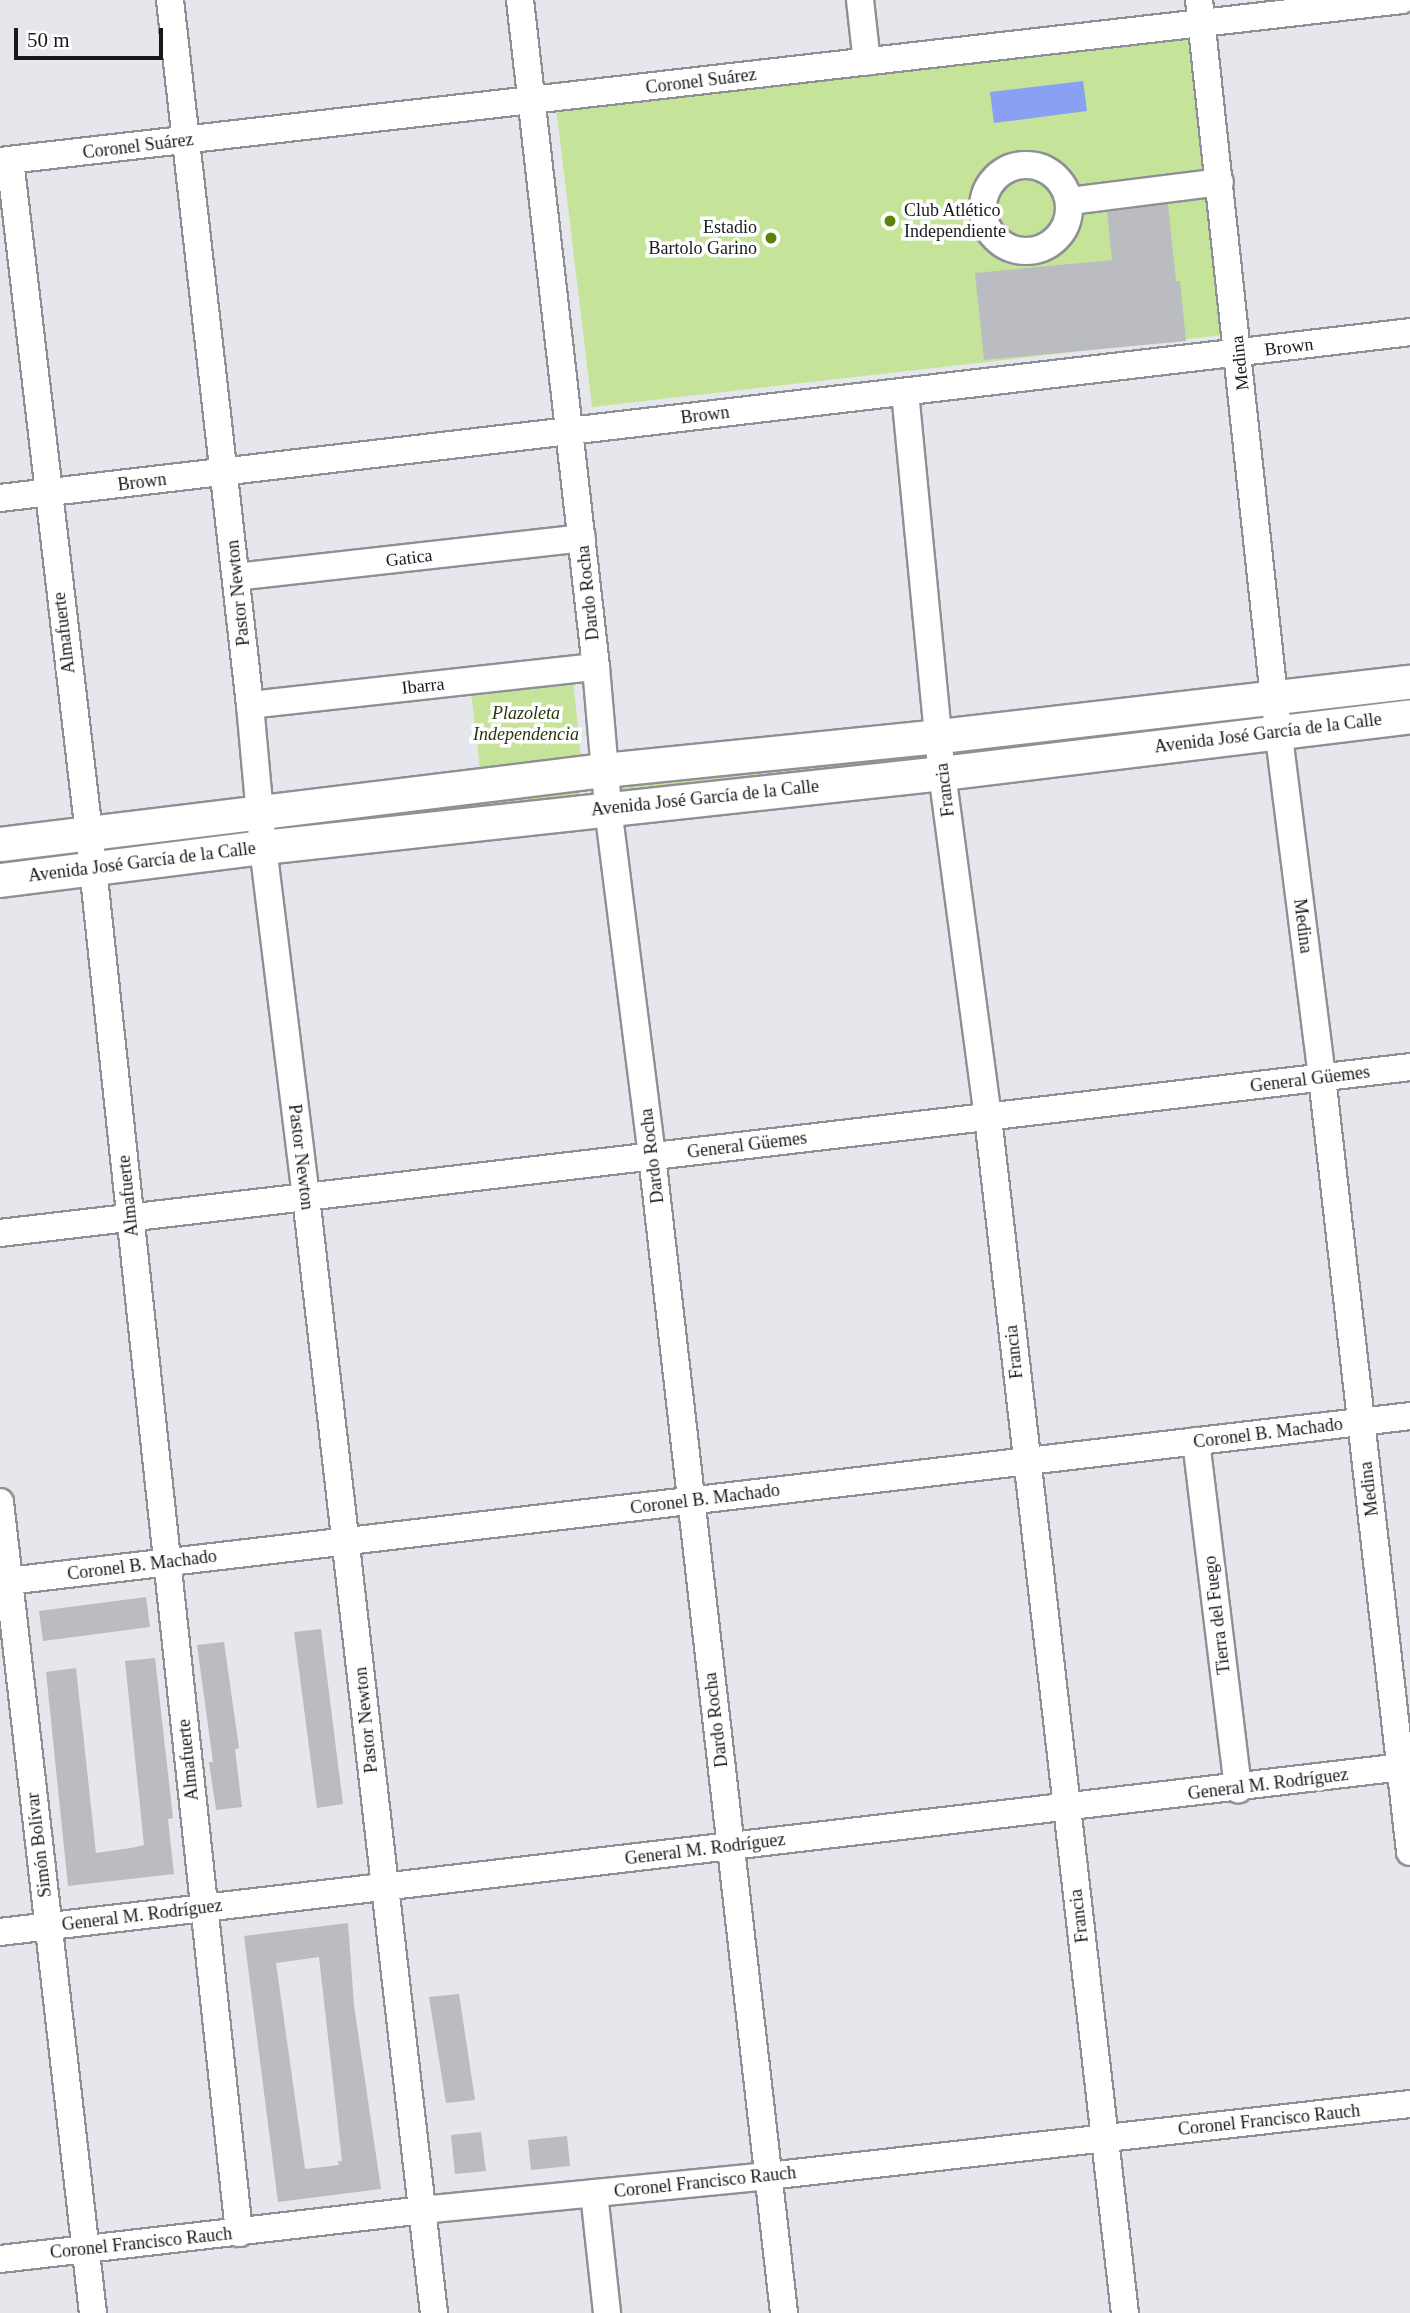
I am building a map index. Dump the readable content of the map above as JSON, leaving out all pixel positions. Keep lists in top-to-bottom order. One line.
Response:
{"streets":{"main road":["Avenida José García de la Calle"],"street":["Coronel Suárez","Brown","Medina","Gatica","Pastor Newton","Dardo Rocha","Almafuerte","Ibarra","Francia","General Güemes","Coronel B. Machado","Tierra del Fuego","General M. Rodríguez","Simón Bolívar","Coronel Francisco Rauch"]},"crossings":[["Coronel Suárez","Medina"],["Coronel Suárez","Pastor Newton"],["Coronel Suárez","Dardo Rocha"],["Coronel Suárez","Almafuerte"],["Brown","Medina"],["Brown","Pastor Newton"],["Brown","Dardo Rocha"],["Brown","Almafuerte"],["Brown","Francia"],["Medina","Avenida José García de la Calle"],["Medina","General Güemes"],["Medina","Coronel B. Machado"],["Medina","General M. Rodríguez"],["Gatica","Pastor Newton"],["Gatica","Dardo Rocha"],["Pastor Newton","Ibarra"],["Pastor Newton","Avenida José García de la Calle"],["Pastor Newton","General Güemes"],["Pastor Newton","Coronel B. Machado"],["Pastor Newton","General M. Rodríguez"],["Pastor Newton","Coronel Francisco Rauch"],["Dardo Rocha","Ibarra"],["Dardo Rocha","Avenida José García de la Calle"],["Dardo Rocha","General Güemes"],["Dardo Rocha","Coronel B. Machado"],["Dardo Rocha","General M. Rodríguez"],["Dardo Rocha","Coronel Francisco Rauch"],["Almafuerte","Avenida José García de la Calle"],["Almafuerte","General Güemes"],["Almafuerte","Coronel B. Machado"],["Almafuerte","General M. Rodríguez"],["Almafuerte","Coronel Francisco Rauch"],["Avenida José García de la Calle","Francia"],["Francia","General Güemes"],["Francia","Coronel B. Machado"],["Francia","General M. Rodríguez"],["Francia","Coronel Francisco Rauch"],["Coronel B. Machado","Tierra del Fuego"],["Coronel B. Machado","Simón Bolívar"],["Tierra del Fuego","General M. Rodríguez"],["General M. Rodríguez","Simón Bolívar"],["Simón Bolívar","Coronel Francisco Rauch"]],"parks":["Plazoleta Independencia"],"places":["Club Atlético Independiente","Estadio Bartolo Garino"],"scale_bar":"50 m"}
